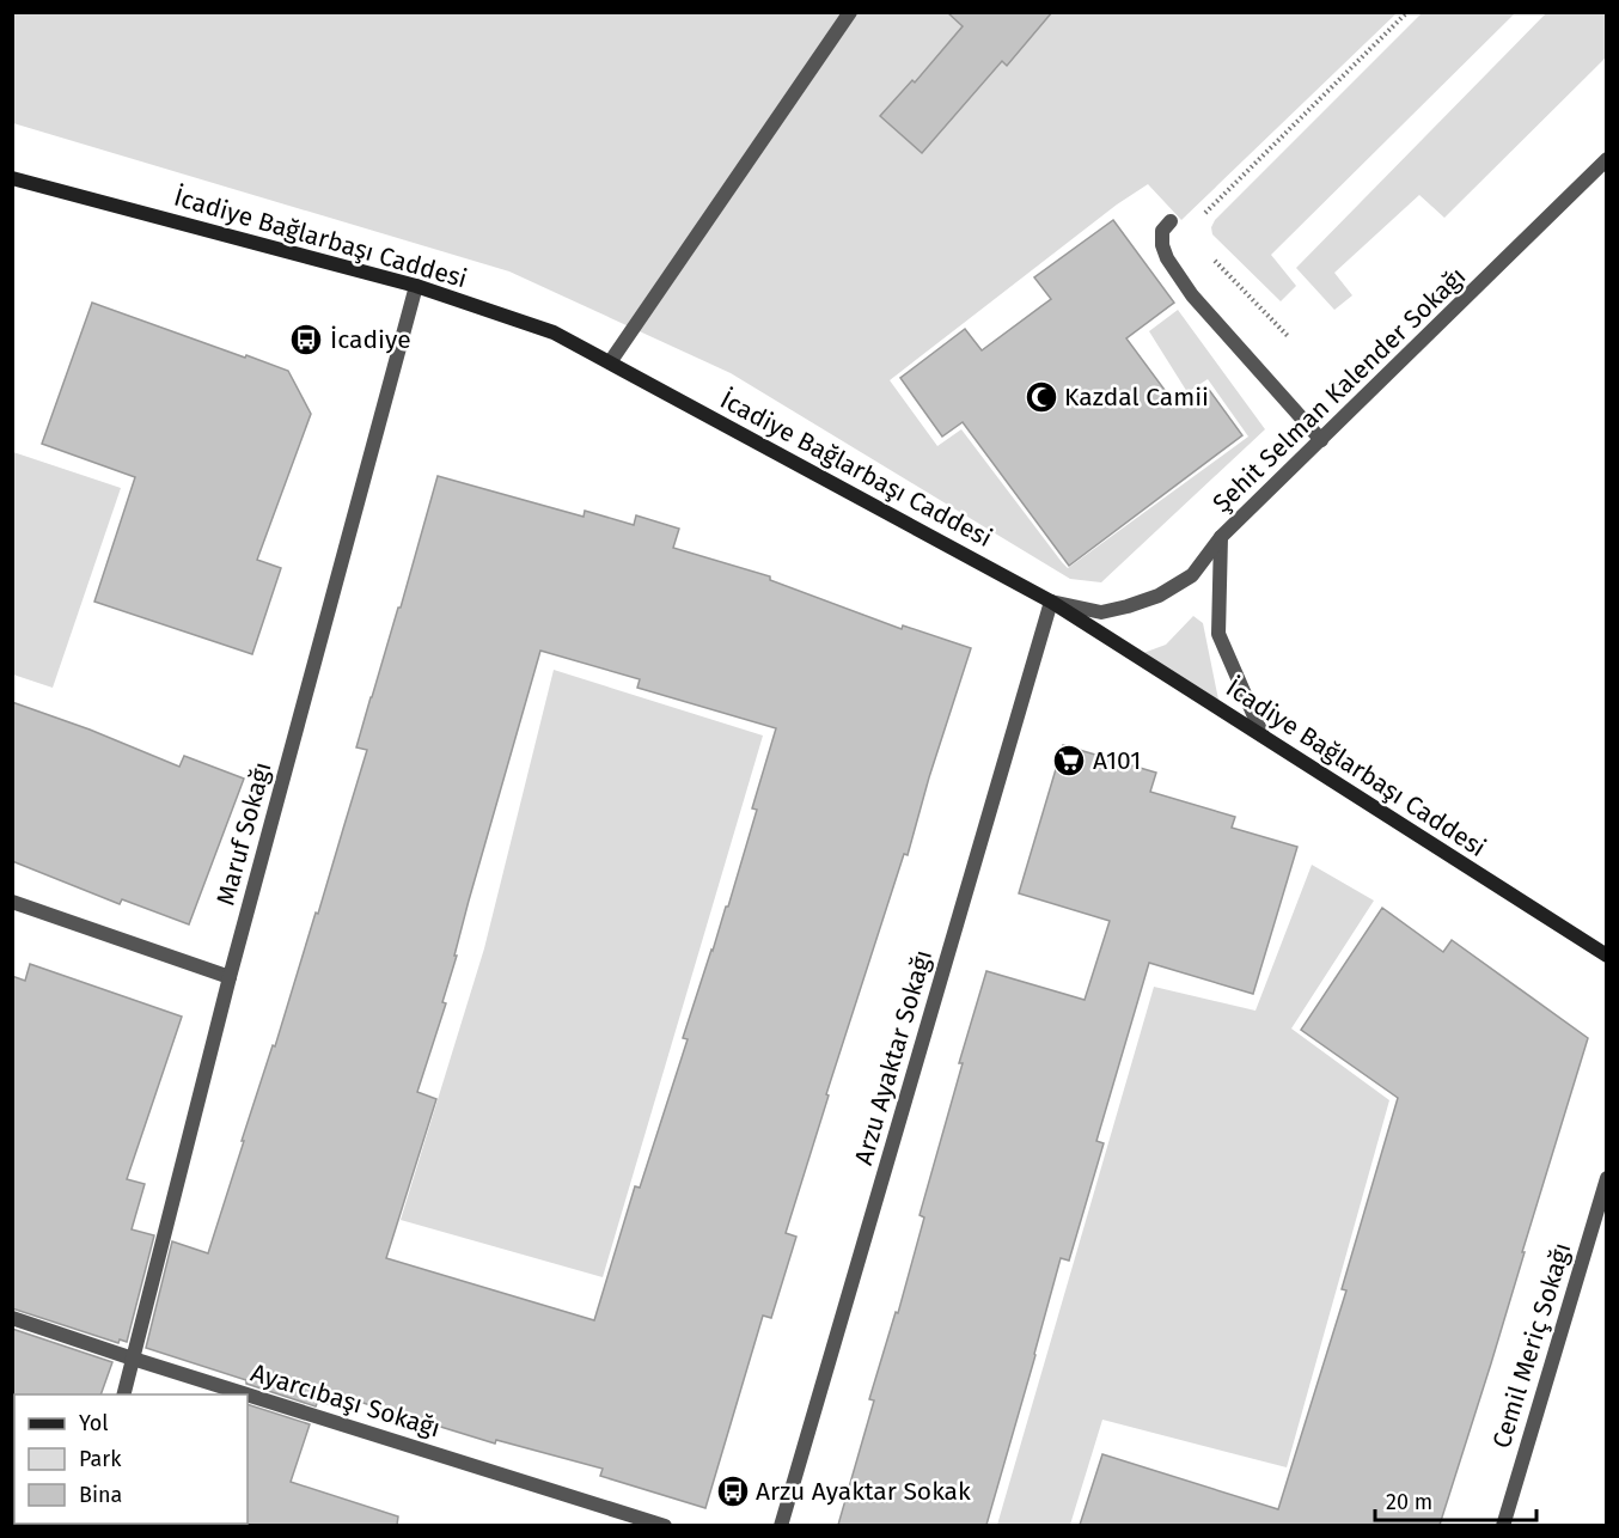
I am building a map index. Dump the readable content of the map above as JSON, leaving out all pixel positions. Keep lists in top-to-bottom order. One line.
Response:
{"streets":{"main road":["İcadiye Bağlarbaşı Caddesi"],"street":["Şehit Selman Kalender Sokağı","Maruf Sokağı","Arzu Ayaktar Sokağı","Cemil Meriç Sokağı","Ayarcıbaşı Sokağı"]},"crossings":[["İcadiye Bağlarbaşı Caddesi","Şehit Selman Kalender Sokağı"],["İcadiye Bağlarbaşı Caddesi","Maruf Sokağı"],["İcadiye Bağlarbaşı Caddesi","Arzu Ayaktar Sokağı"],["Maruf Sokağı","Ayarcıbaşı Sokağı"]],"places":{"bus stop":["İcadiye","Arzu Ayaktar Sokak"],"mosque":["Kazdal Camii"],"supermarket":["A101"]},"legend":["Yol","Park","Bina"],"scale_bar":"20 m"}
